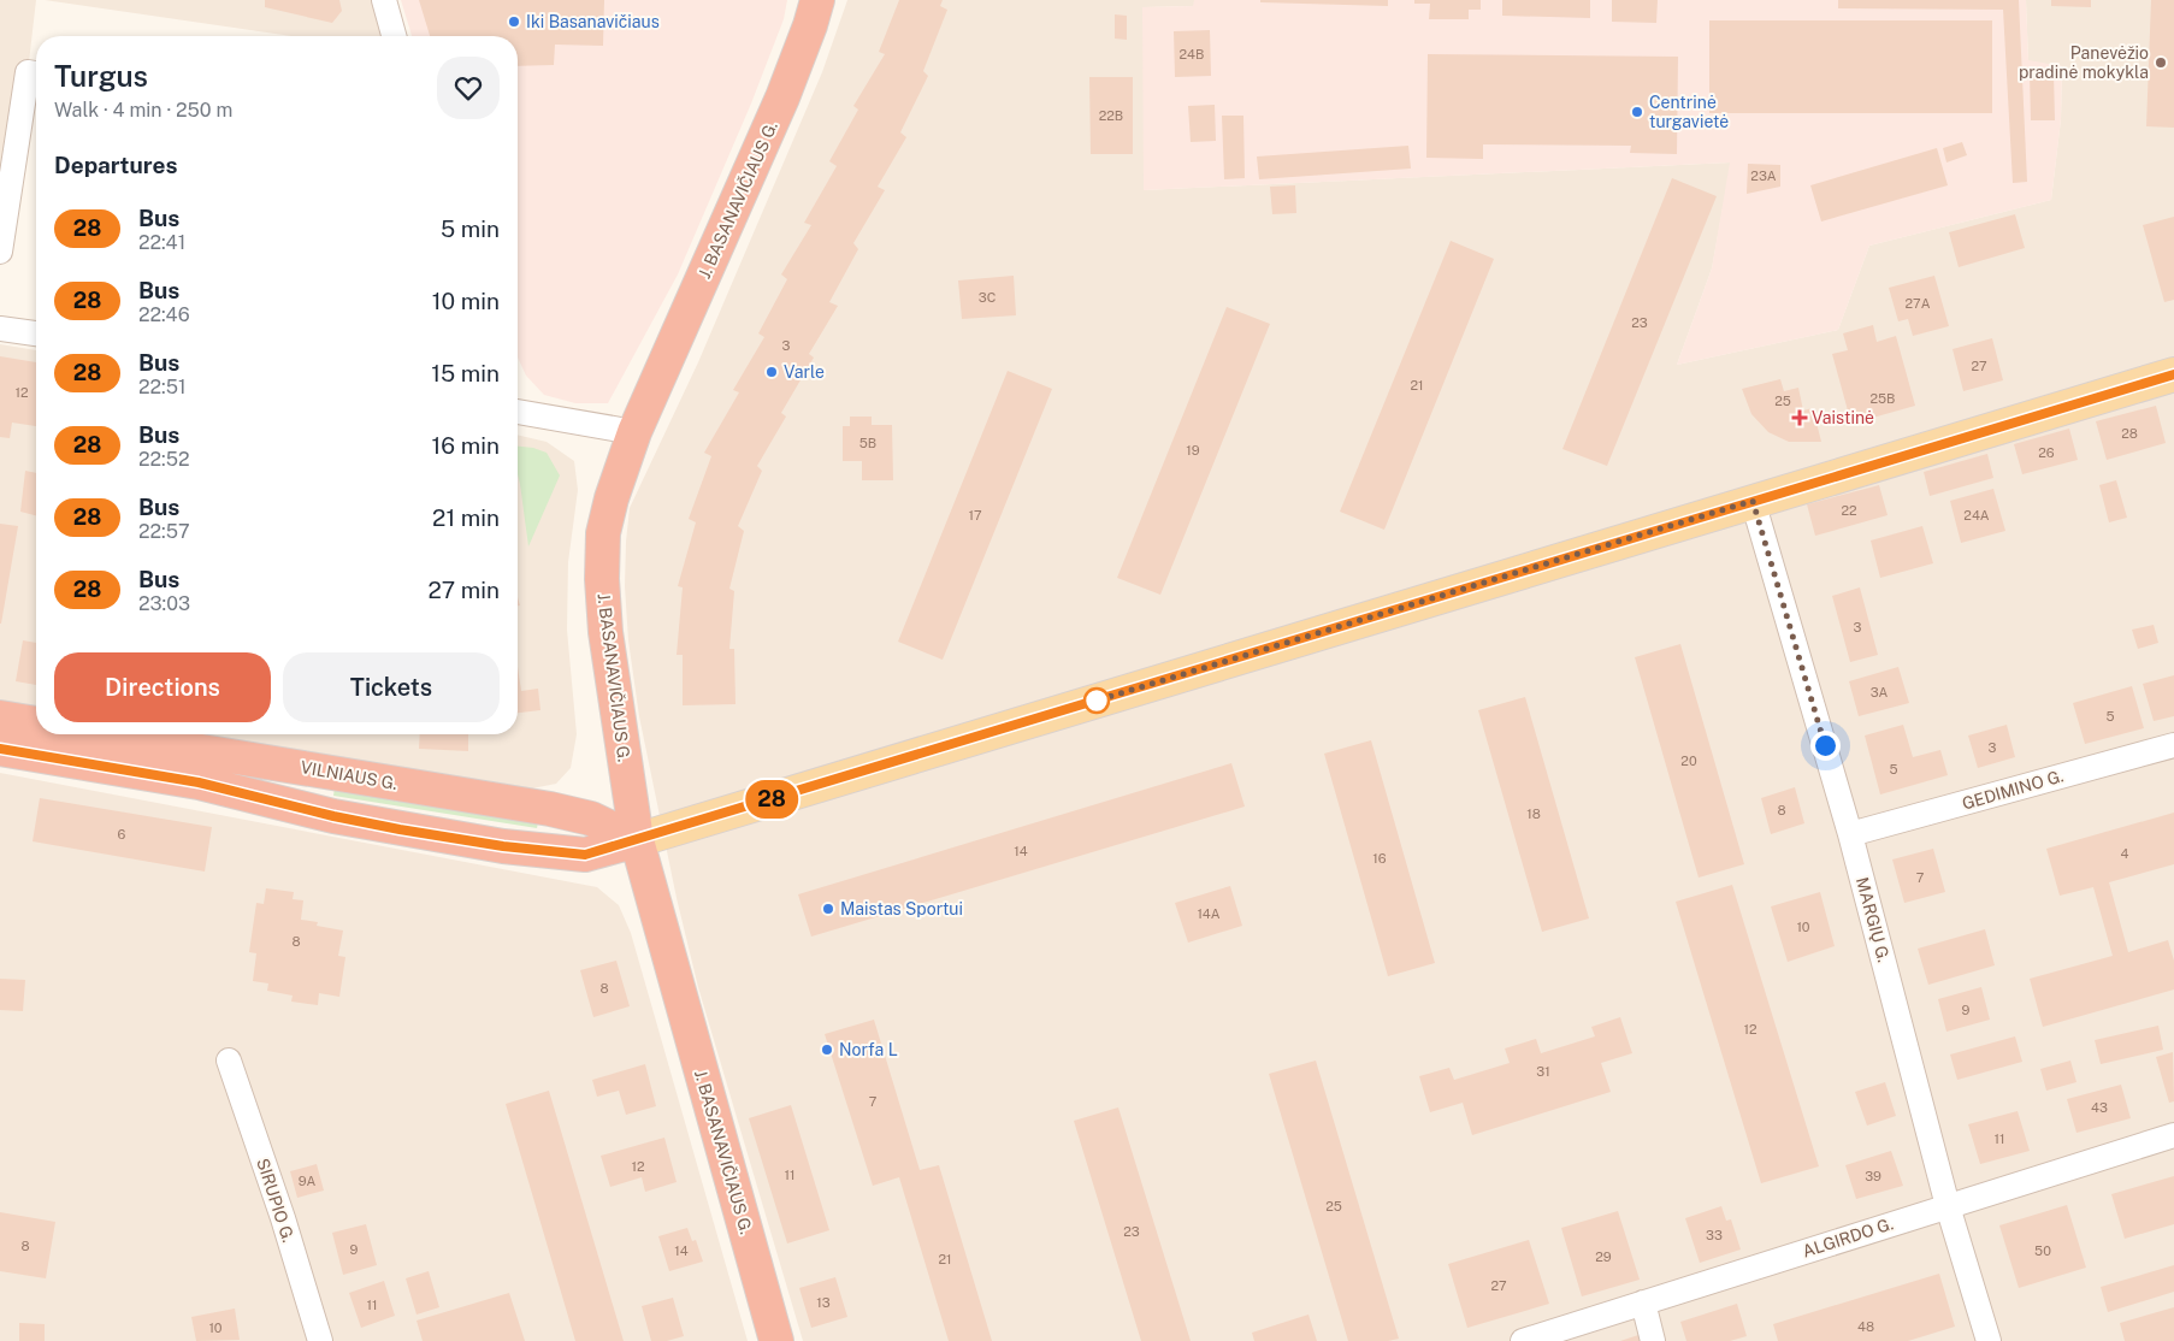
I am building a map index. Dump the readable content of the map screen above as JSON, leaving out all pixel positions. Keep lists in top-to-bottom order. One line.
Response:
{"streets":{"highway":["J. BASANAVIČIAUS G.","VILNIAUS G."],"street":["GEDIMINO G.","MARGIŲ G.","SIRUPIO G.","ALGIRDO G."]},"crossings":[["J. BASANAVIČIAUS G.","VILNIAUS G."],["GEDIMINO G.","MARGIŲ G."],["MARGIŲ G.","ALGIRDO G."]],"places":{"other":["Iki Basanavičiaus","Panevėžio pradinė mokykla","Centrinė turgavietė","Varle","Maistas Sportui","Norfa L"],"health":["Vaistinė"]},"lines":["bus line 28"],"house_numbers":["24B","22B","23A","3C","27A","23","3","27","21","12","25B","25","28","5B","19","26","22","17","24A","3","3A","5","3","20","5","8","18","6","14","4","16","7","14A","10","8","8","9","12","31","7","43","11","12","11","39","9A","25","23","33","8","9","14","50","29","21","27","13","11","48","10"],"page":{"on_map":"28","heading":[["Turgus","Walk · 4 min · 250 m"],"Departures"],"list":[{"mark":"28","name":"Bus","note":"22:41","value":"5 min"},{"mark":"28","name":"Bus","note":"22:46","value":"10 min"},{"mark":"28","name":"Bus","note":"22:51","value":"15 min"},{"mark":"28","name":"Bus","note":"22:52","value":"16 min"},{"mark":"28","name":"Bus","note":"22:57","value":"21 min"},{"mark":"28","name":"Bus","note":"23:03","value":"27 min"}],"buttons":["Directions","Tickets"]}}
